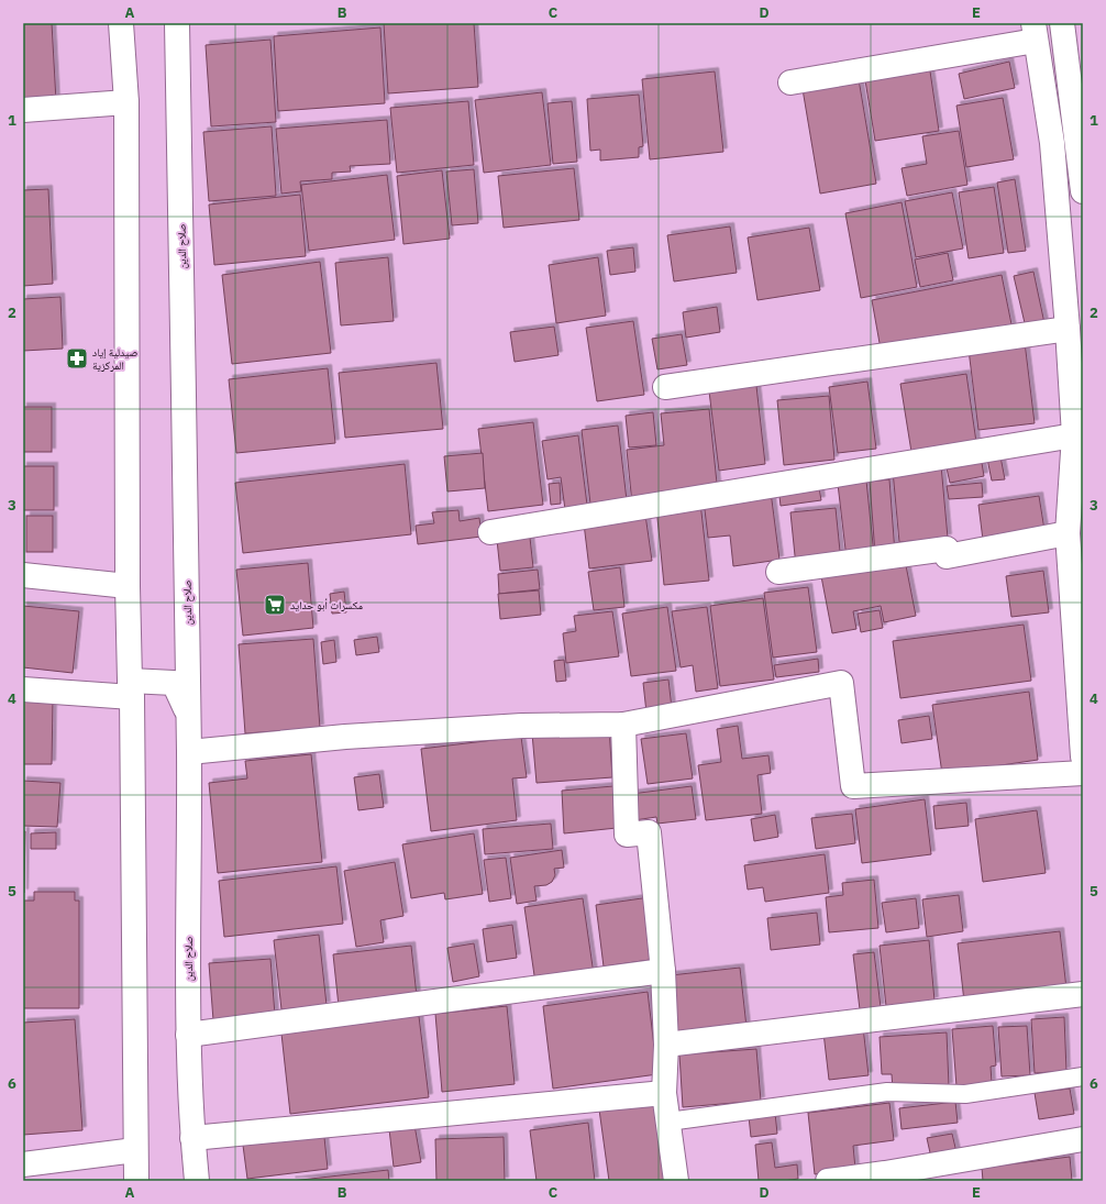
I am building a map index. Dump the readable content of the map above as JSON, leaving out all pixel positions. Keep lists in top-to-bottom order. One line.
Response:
{"streets":{"main road":["صلاح الدين"]},"places":{"pharmacy":["صيدلية إياد المركزية"],"supermarket":["مكسرات أبو حدايد"]},"grid":{"columns":["A","B","C","D","E"],"rows":["1","2","3","4","5","6"]}}
